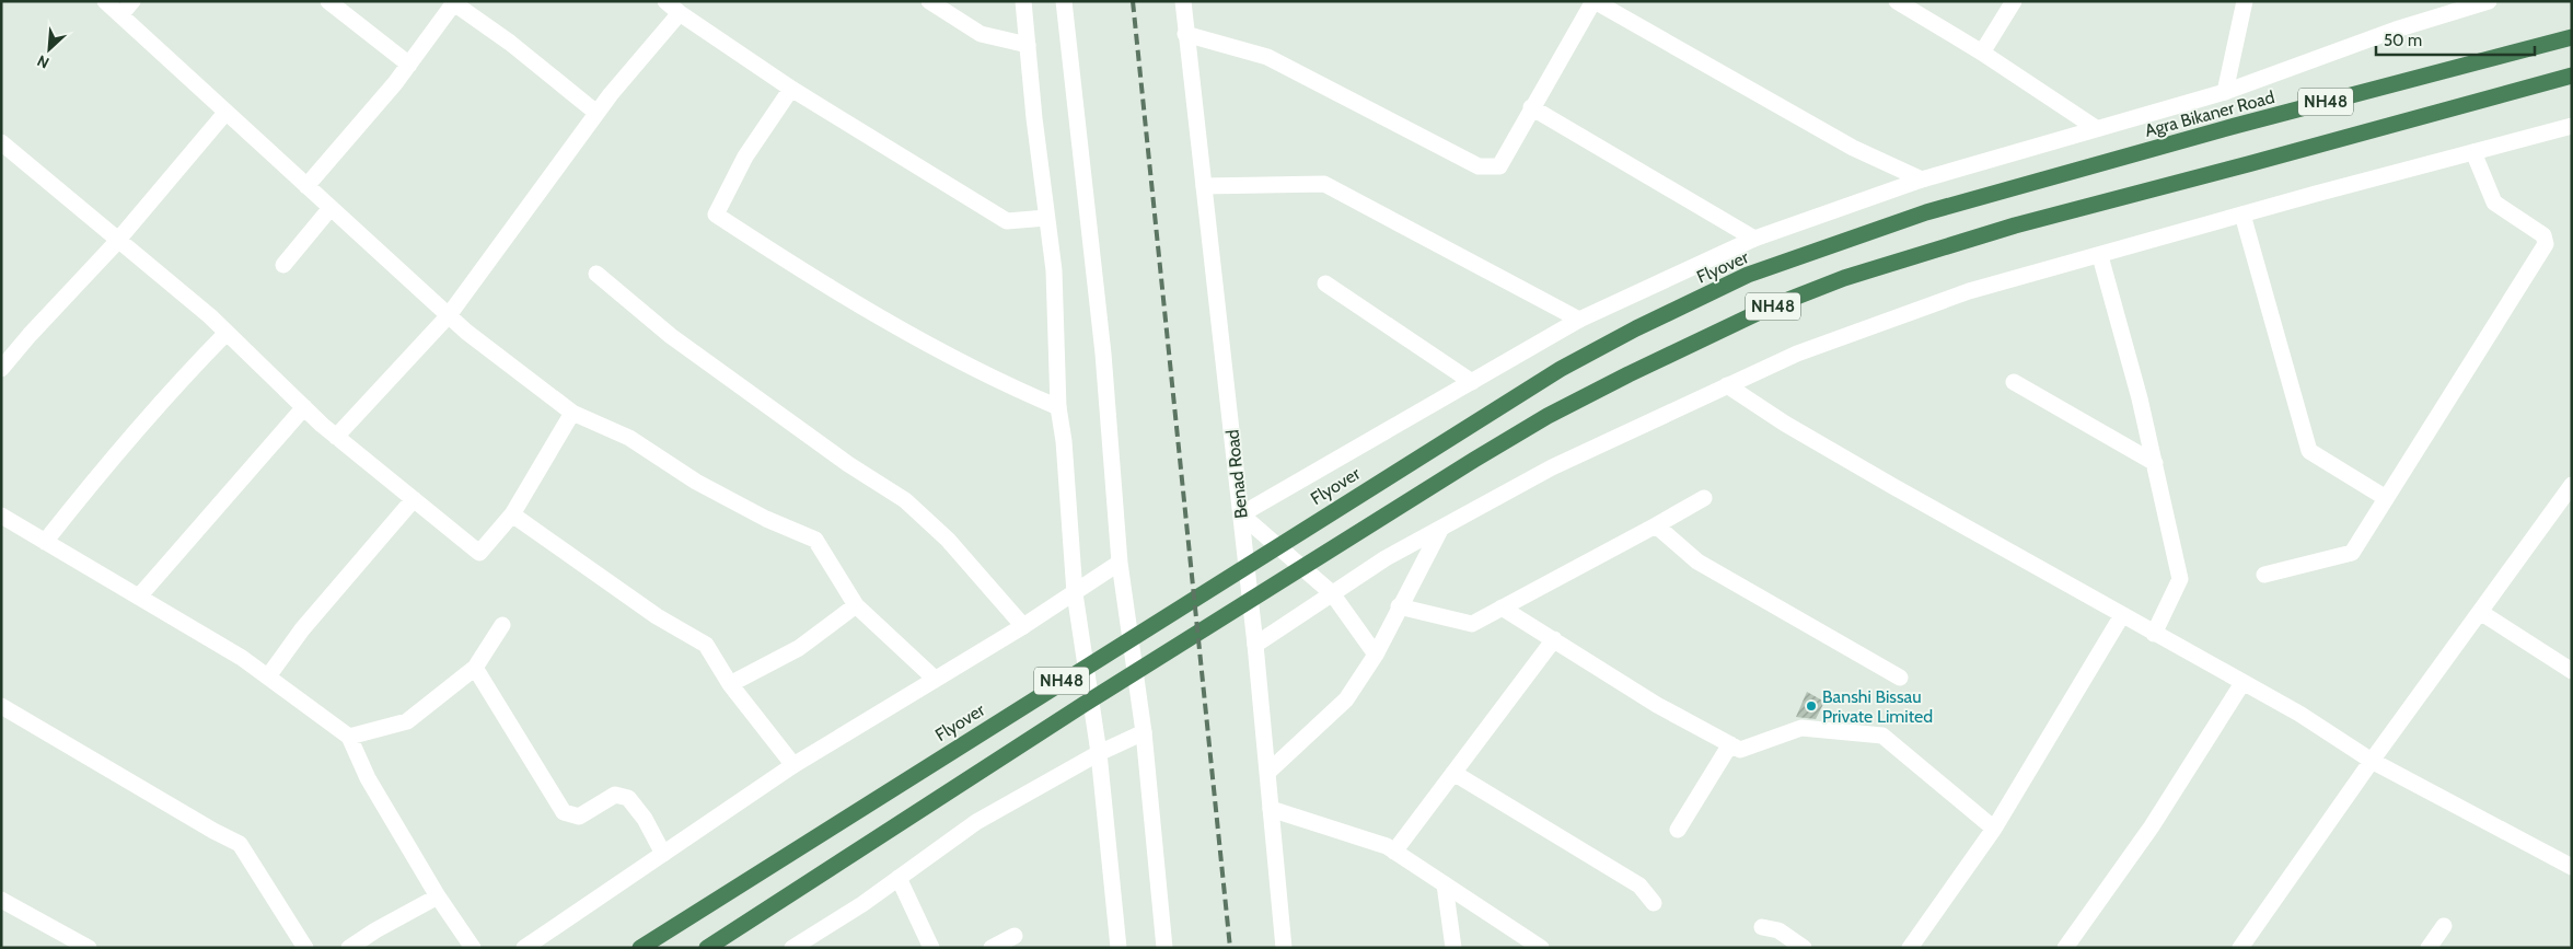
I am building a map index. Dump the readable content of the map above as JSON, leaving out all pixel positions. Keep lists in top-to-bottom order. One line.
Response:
{"streets":{"highway":["NH48","Agra Bikaner Road","Flyover"],"street":["Benad Road"]},"crossings":[["Agra Bikaner Road","Flyover"]],"places":["Banshi Bissau Private Limited"],"scale_bar":"50 m","north":"bottom left"}
